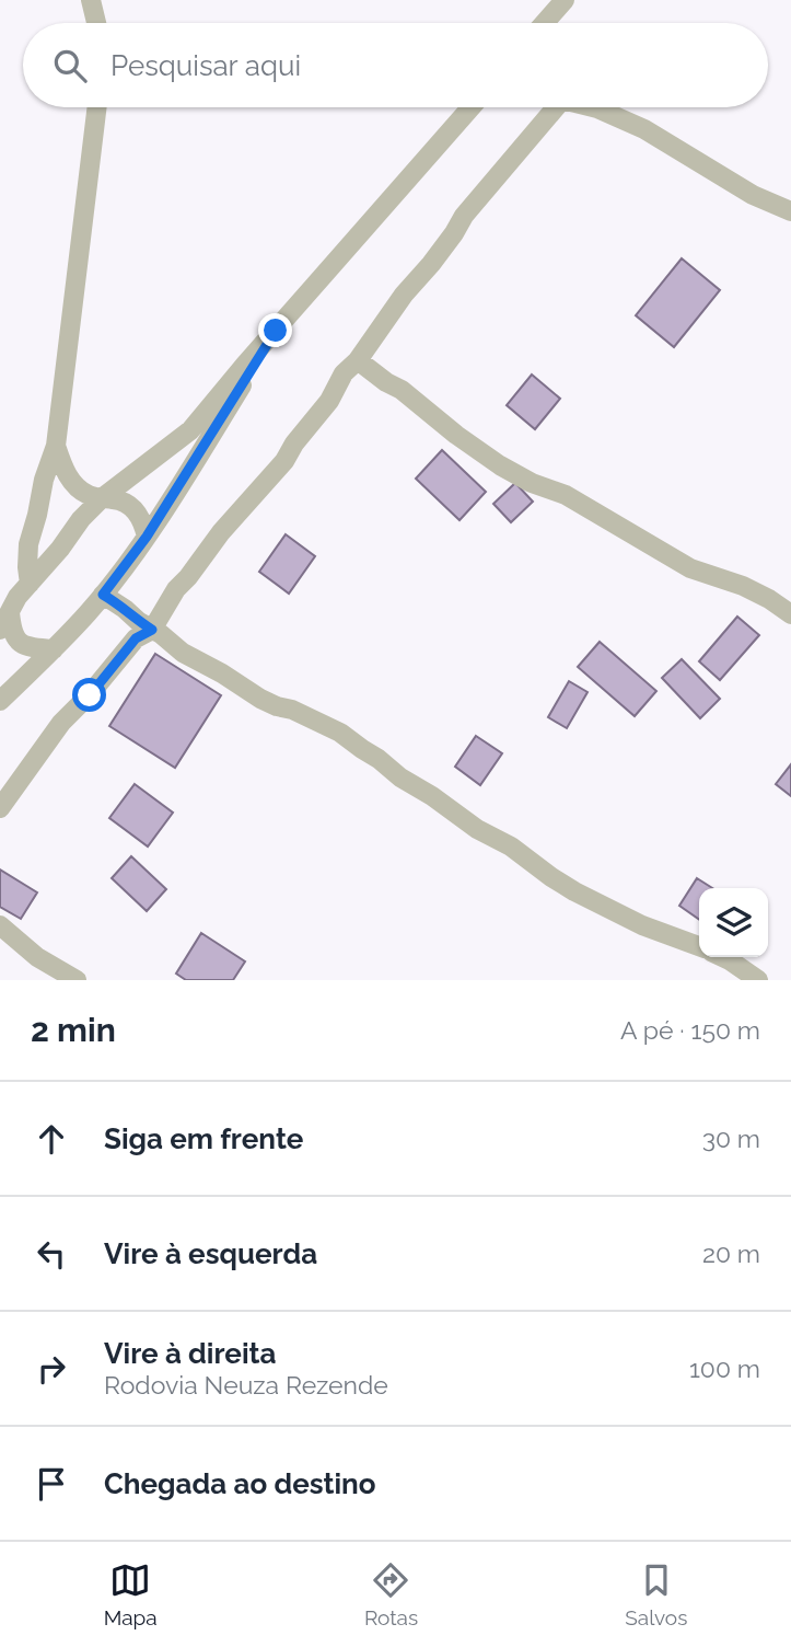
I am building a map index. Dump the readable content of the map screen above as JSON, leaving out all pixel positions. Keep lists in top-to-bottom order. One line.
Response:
{"page":{"search":"Pesquisar aqui","heading":["2 min","A pé · 150 m"],"list":[["Siga em frente","30 m"],["Vire à esquerda","20 m"],["Vire à direita","Rodovia Neuza Rezende","100 m"],"Chegada ao destino"],"nav":["Mapa","Rotas","Salvos"]}}
